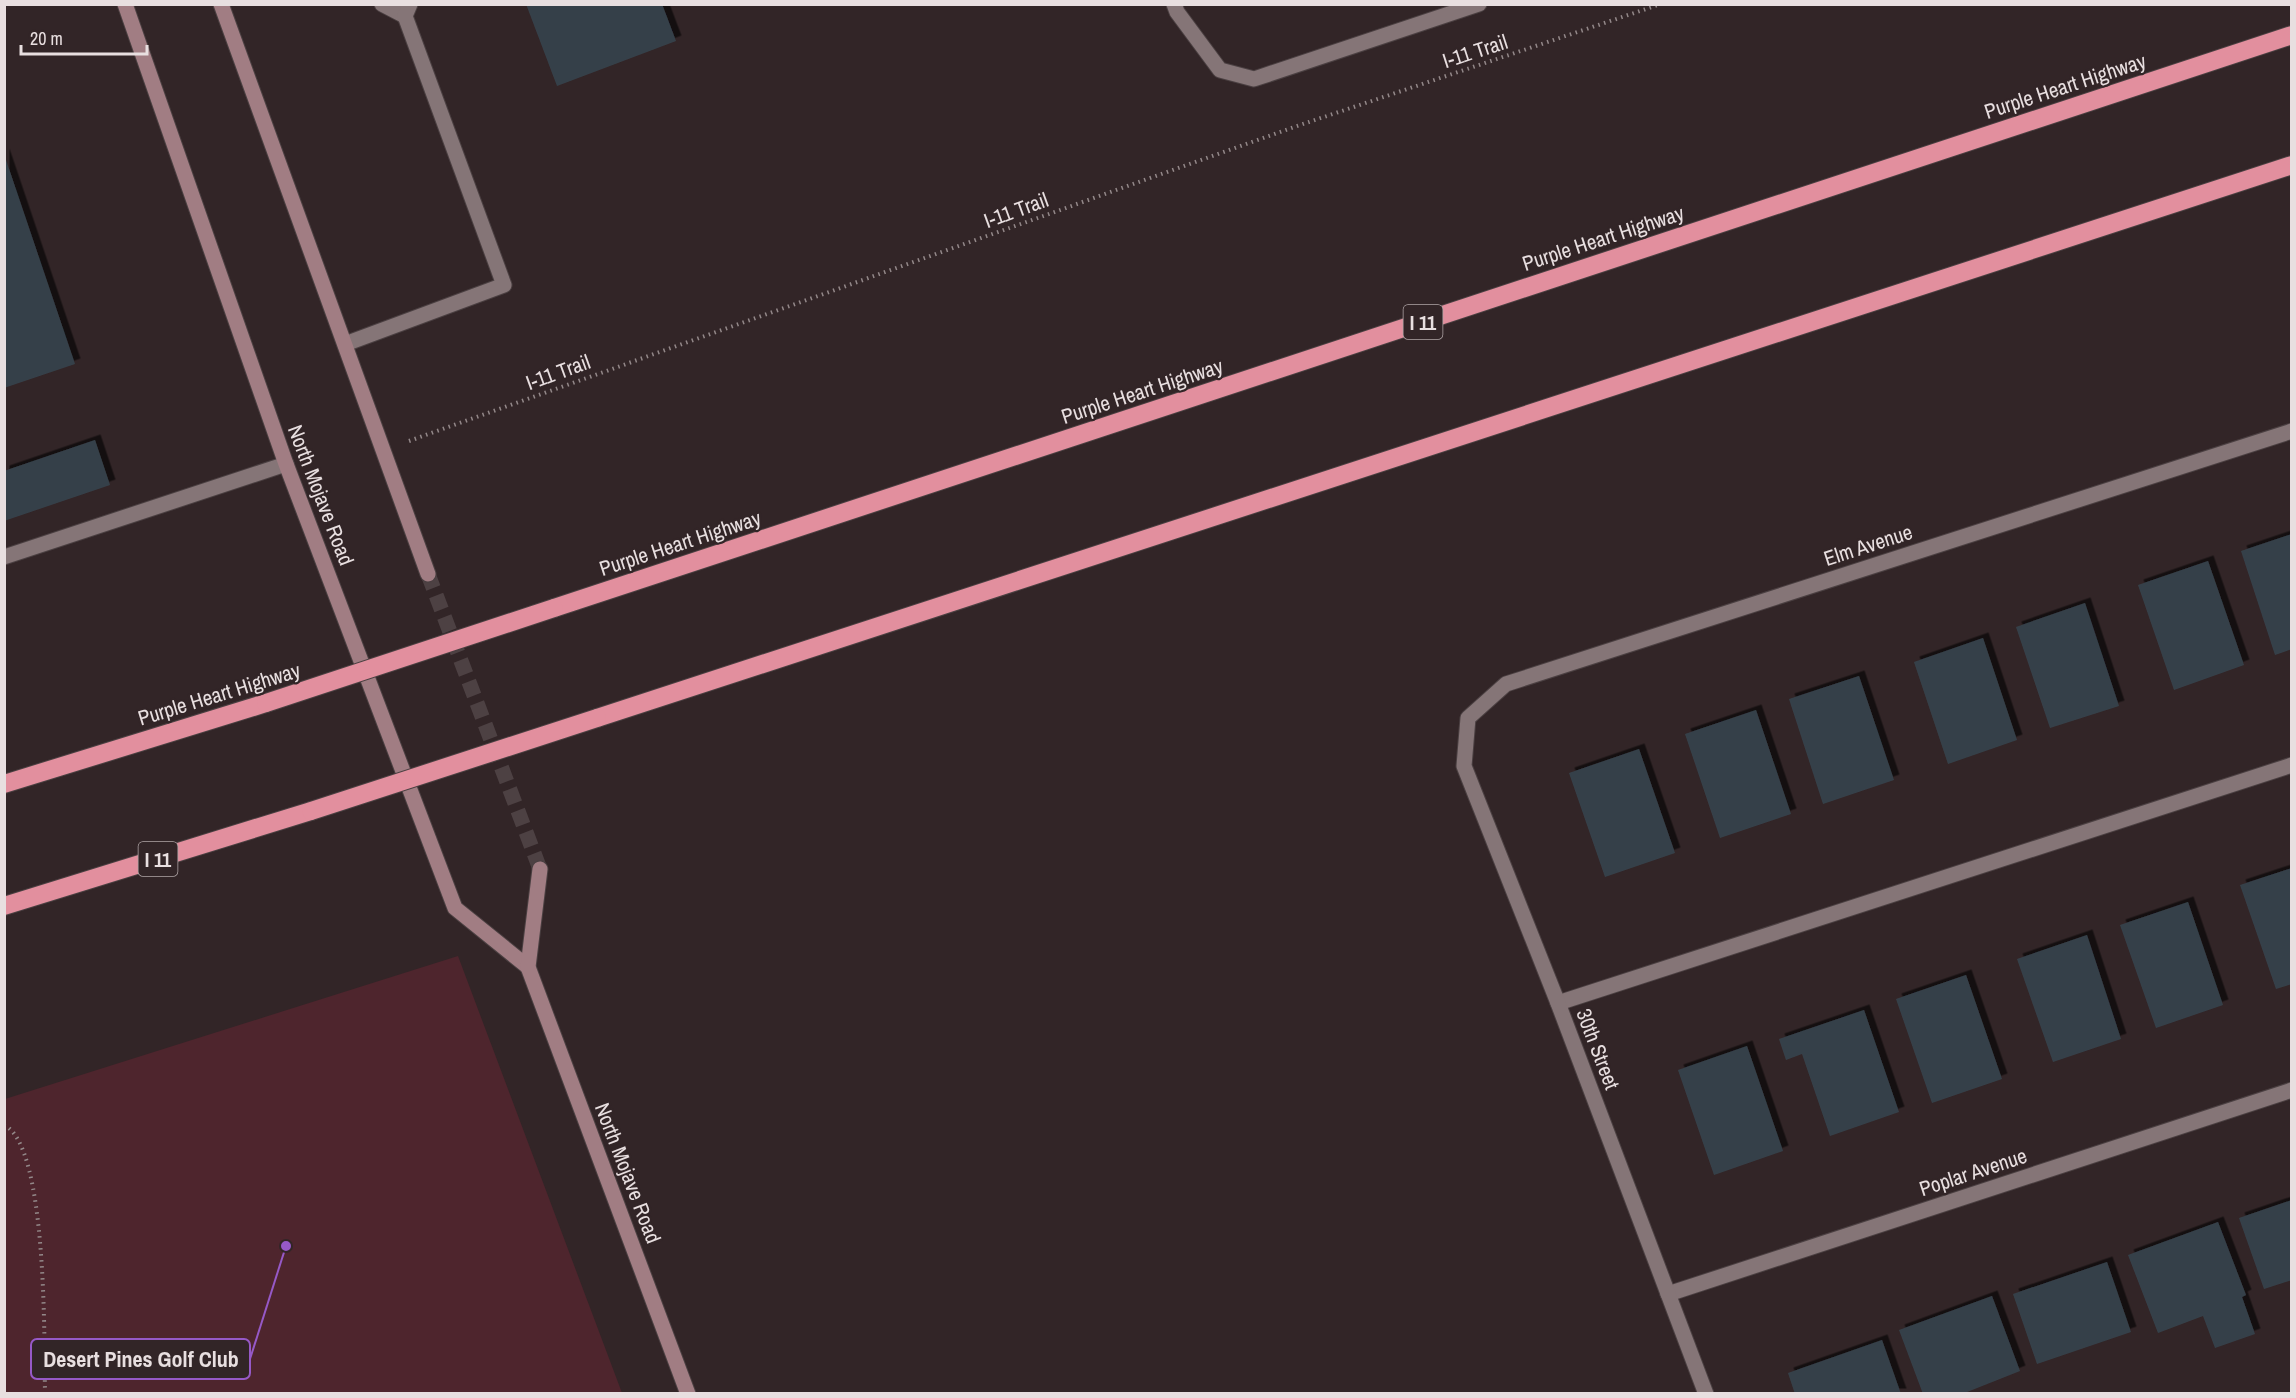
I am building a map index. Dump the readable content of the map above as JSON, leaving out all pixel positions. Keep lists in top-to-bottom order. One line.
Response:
{"streets":{"highway":["Purple Heart Highway","I 11"],"street":["North Mojave Road","Elm Avenue","30th Street","Poplar Avenue"],"path":["I-11 Trail"]},"crossings":[["Elm Avenue","30th Street"],["30th Street","Poplar Avenue"]],"places":["Desert Pines Golf Club"],"scale_bar":"20 m"}
